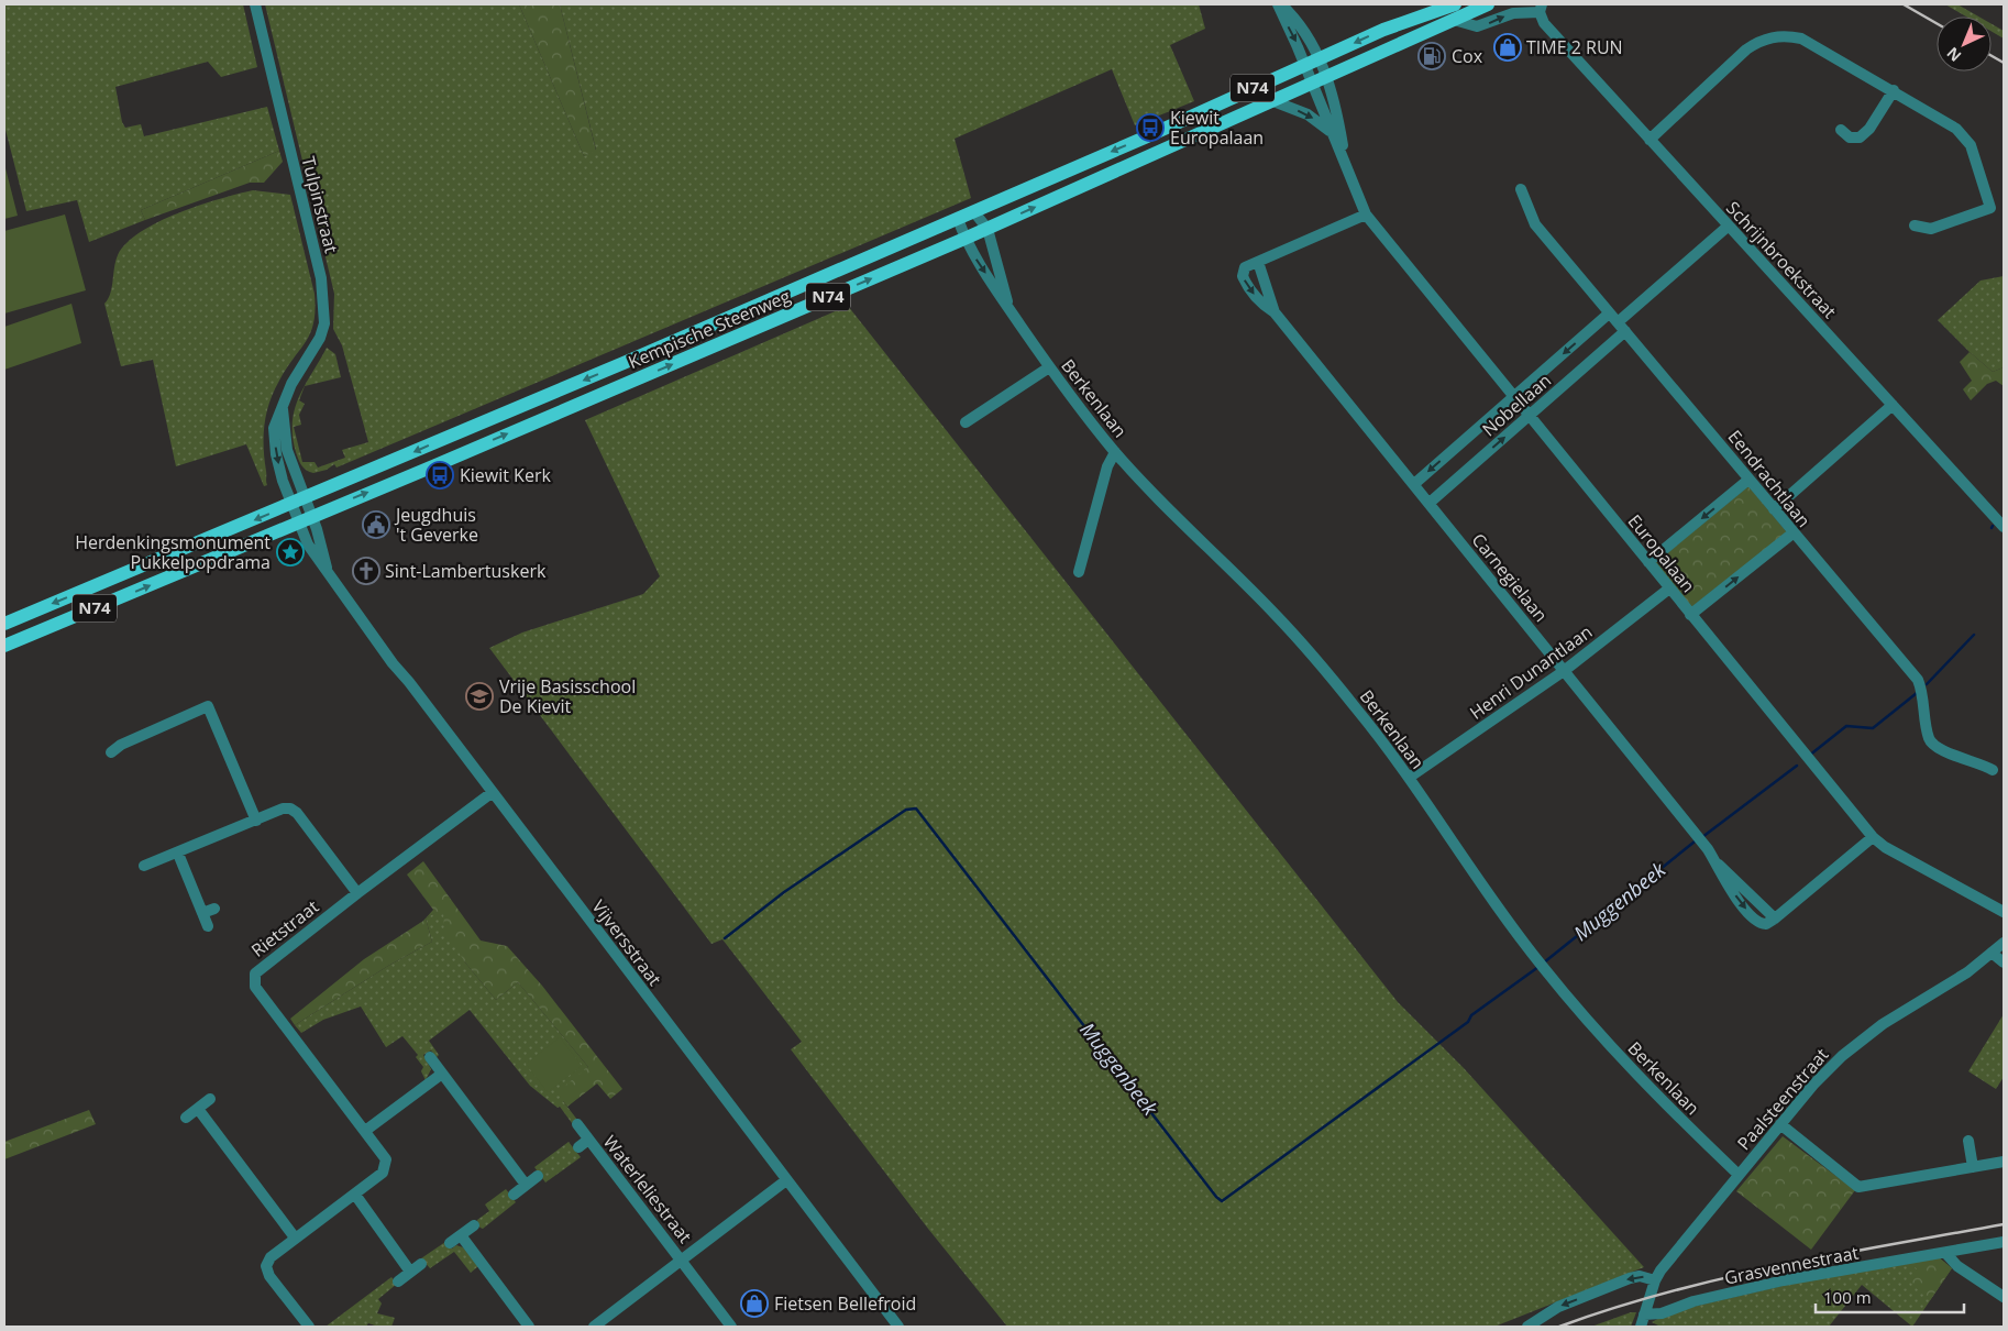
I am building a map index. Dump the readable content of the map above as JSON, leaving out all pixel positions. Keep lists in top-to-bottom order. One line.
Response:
{"streets":{"main road":["N74","Kempische Steenweg"],"street":["Tulpinstraat","Schrijnbroekstraat","Berkenlaan","Nobellaan","Eendrachtlaan","Europalaan","Carnegielaan","Henri Dunantlaan","Rietstraat","Vijversstraat","Paalsteenstraat","Waterleliestraat","Grasvennestraat"]},"crossings":[["Tulpinstraat","Kempische Steenweg"],["Tulpinstraat","Vijversstraat"],["Schrijnbroekstraat","Nobellaan"],["Kempische Steenweg","Berkenlaan"],["Kempische Steenweg","Europalaan"],["Kempische Steenweg","Vijversstraat"],["Berkenlaan","Henri Dunantlaan"],["Berkenlaan","Paalsteenstraat"],["Nobellaan","Eendrachtlaan"],["Nobellaan","Europalaan"],["Nobellaan","Carnegielaan"],["Europalaan","Carnegielaan"],["Europalaan","Henri Dunantlaan"],["Carnegielaan","Henri Dunantlaan"],["Rietstraat","Vijversstraat"],["Vijversstraat","Waterleliestraat"],["Paalsteenstraat","Grasvennestraat"]],"water":["Muggenbeek"],"places":{"shop":["TIME 2 RUN","Fietsen Bellefroid"],"fuel station":["Cox"],"bus stop":["Kiewit Europalaan","Kiewit Kerk"],"public building":["Jeugdhuis 't Geverke"],"place":["Herdenkingsmonument Pukkelpopdrama"],"church":["Sint-Lambertuskerk"],"school or university":["Vrije Basisschool De Kievit"]},"scale_bar":"100 m","north":"bottom left"}
